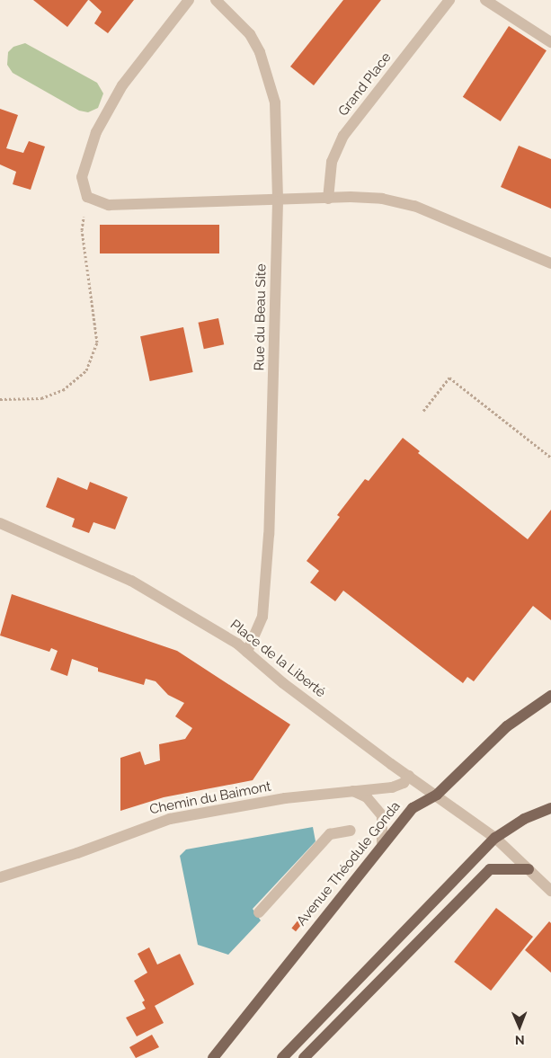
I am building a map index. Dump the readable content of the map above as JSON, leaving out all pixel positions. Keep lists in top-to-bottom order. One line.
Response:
{"streets":{"main road":["Avenue Théodule Gonda"],"street":["Grand Place","Rue du Beau Site","Place de la Liberté","Chemin du Baimont"]},"crossings":[["Rue du Beau Site","Place de la Liberté"],["Place de la Liberté","Chemin du Baimont"],["Place de la Liberté","Avenue Théodule Gonda"]],"north":"bottom"}
